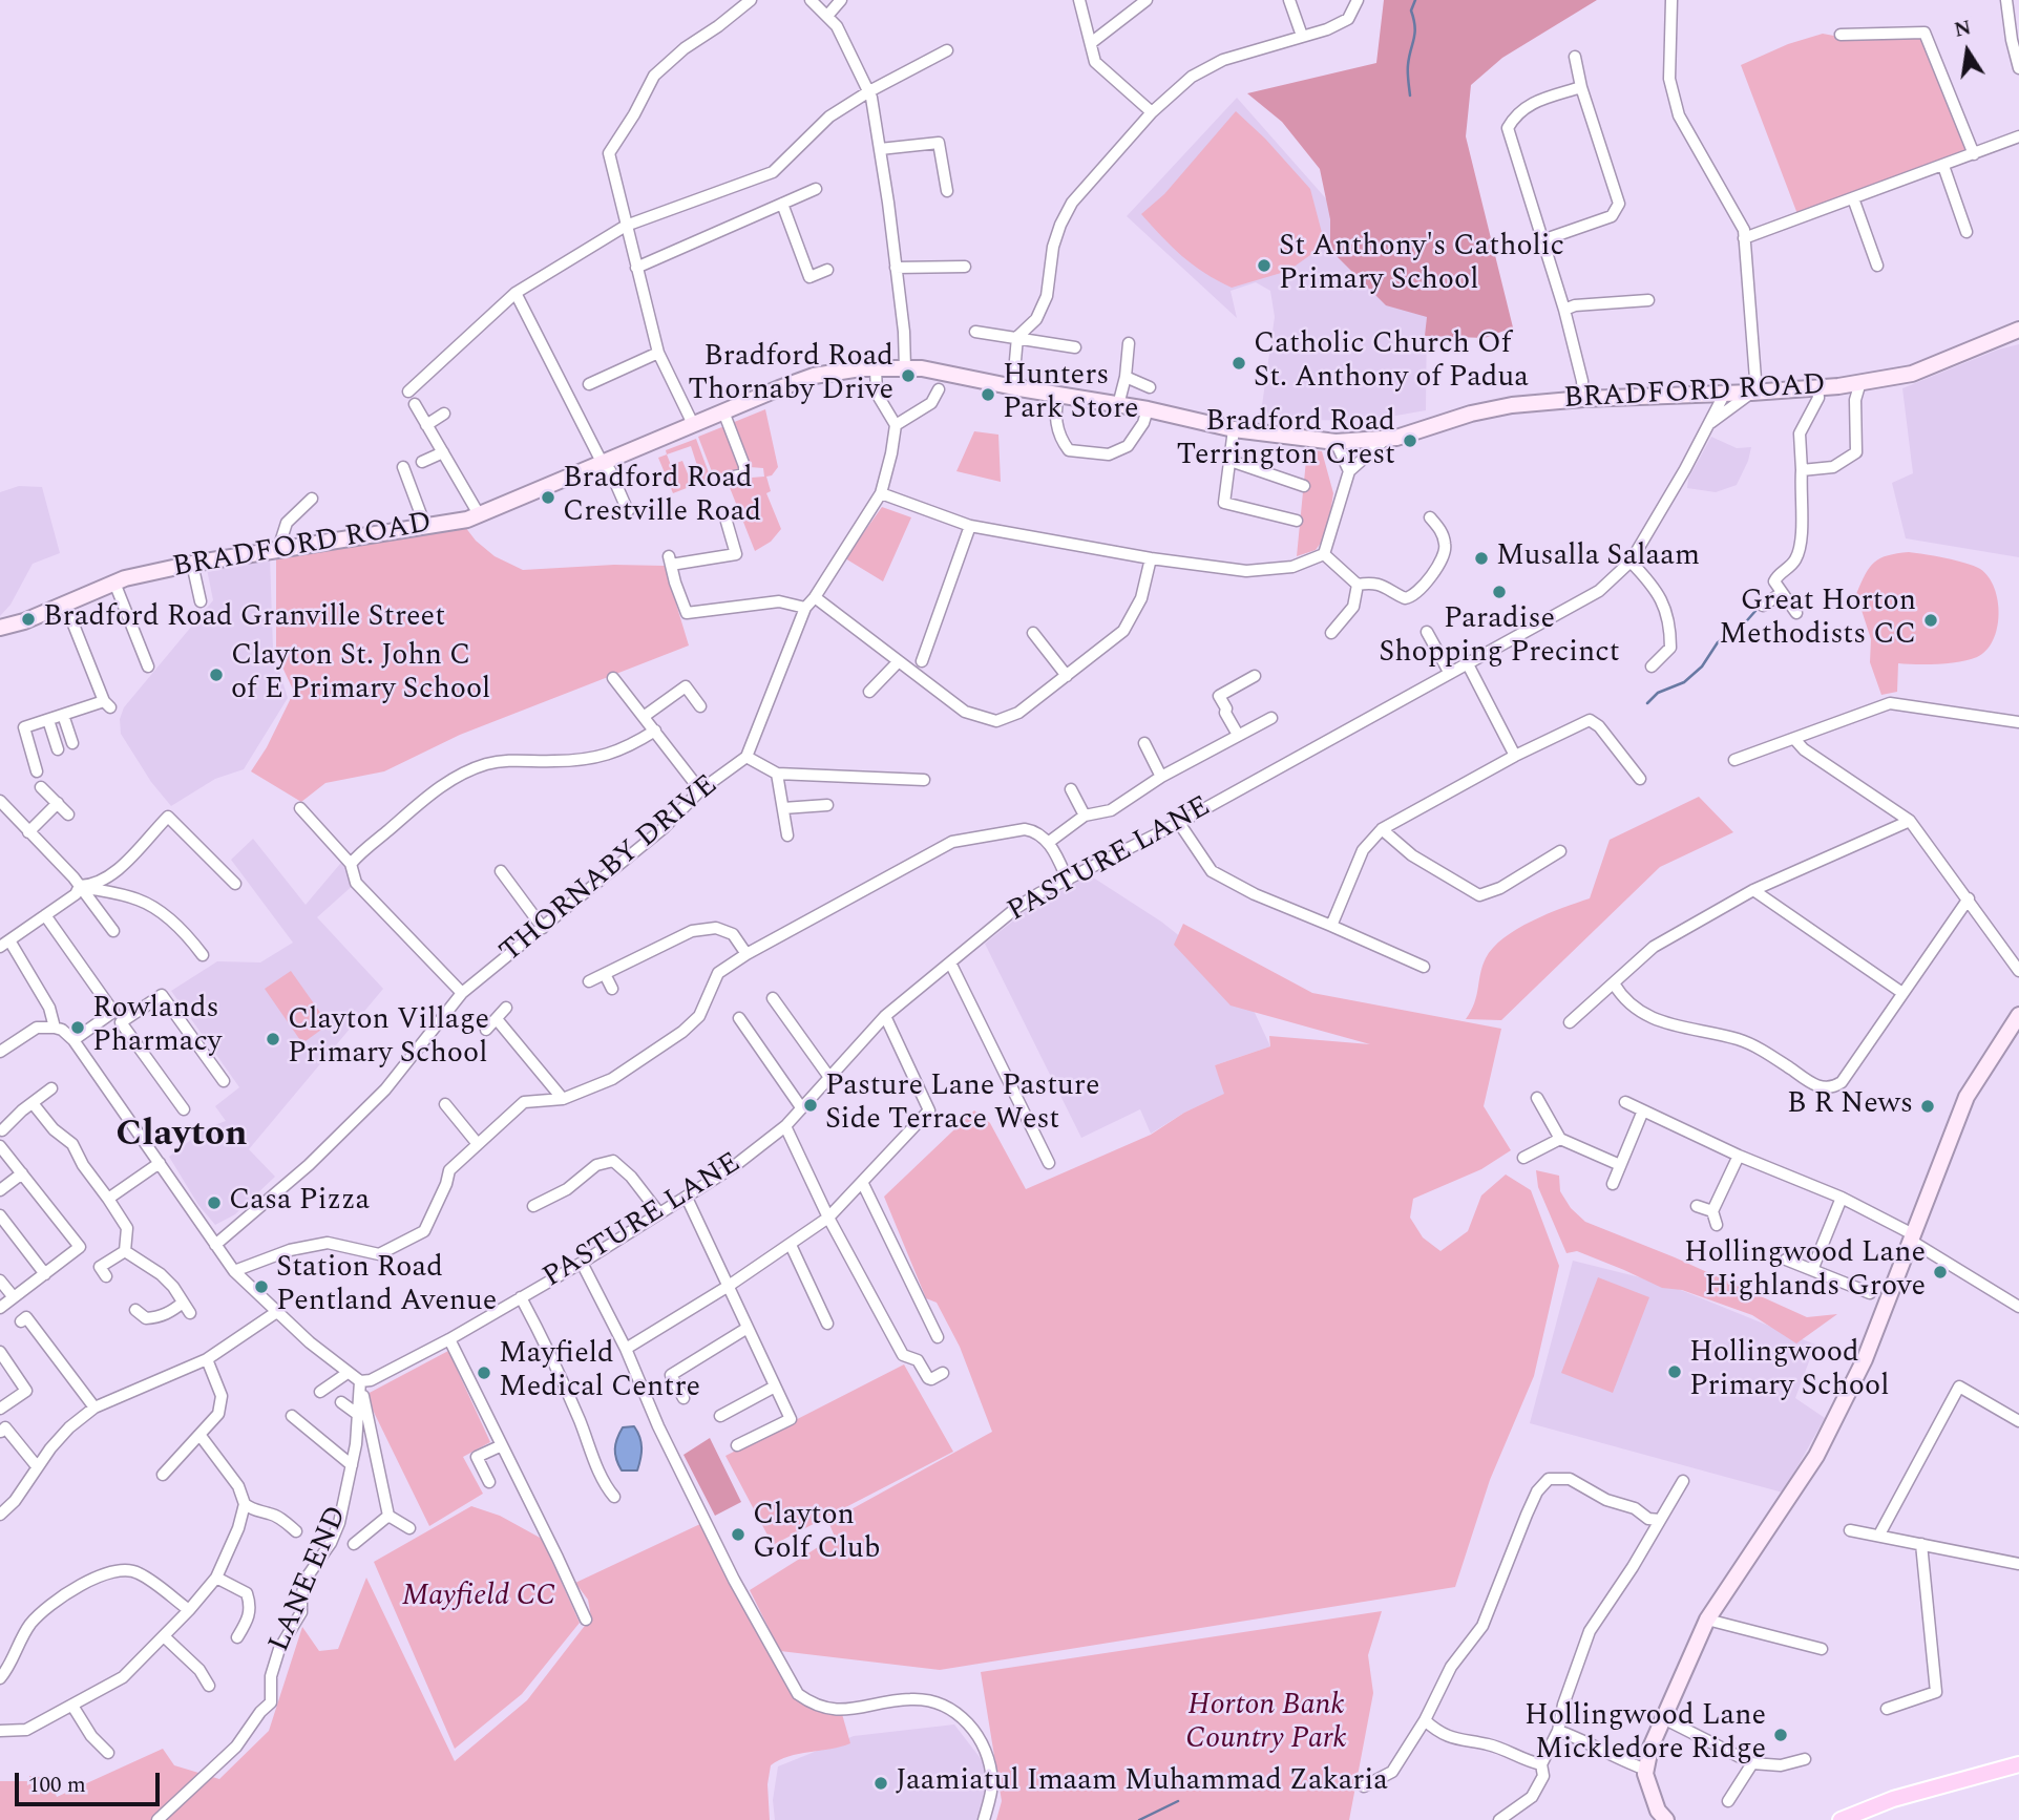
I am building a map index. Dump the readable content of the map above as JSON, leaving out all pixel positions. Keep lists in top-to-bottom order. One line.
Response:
{"streets":{"street":["BRADFORD ROAD","PASTURE LANE","THORNABY DRIVE","LANE END"]},"crossings":[["BRADFORD ROAD","PASTURE LANE"],["PASTURE LANE","LANE END"]],"districts":["Clayton"],"parks":["Mayfield CC","Horton Bank Country Park"],"places":["St Anthony's Catholic Primary School","Catholic Church Of St. Anthony of Padua","Bradford Road Thornaby Drive","Hunters Park Store","Bradford Road Terrington Crest","Bradford Road Crestville Road","Musalla Salaam","Paradise Shopping Precinct","Bradford Road Granville Street","Great Horton Methodists CC","Clayton St. John C of E Primary School","Rowlands Pharmacy","Clayton Village Primary School","Pasture Lane Pasture Side Terrace West","B R News","Casa Pizza","Hollingwood Lane Highlands Grove","Station Road Pentland Avenue","Hollingwood Primary School","Mayfield Medical Centre","Clayton Golf Club","Hollingwood Lane Mickledore Ridge","Jaamiatul Imaam Muhammad Zakaria"],"scale_bar":"100 m","north":"top"}
